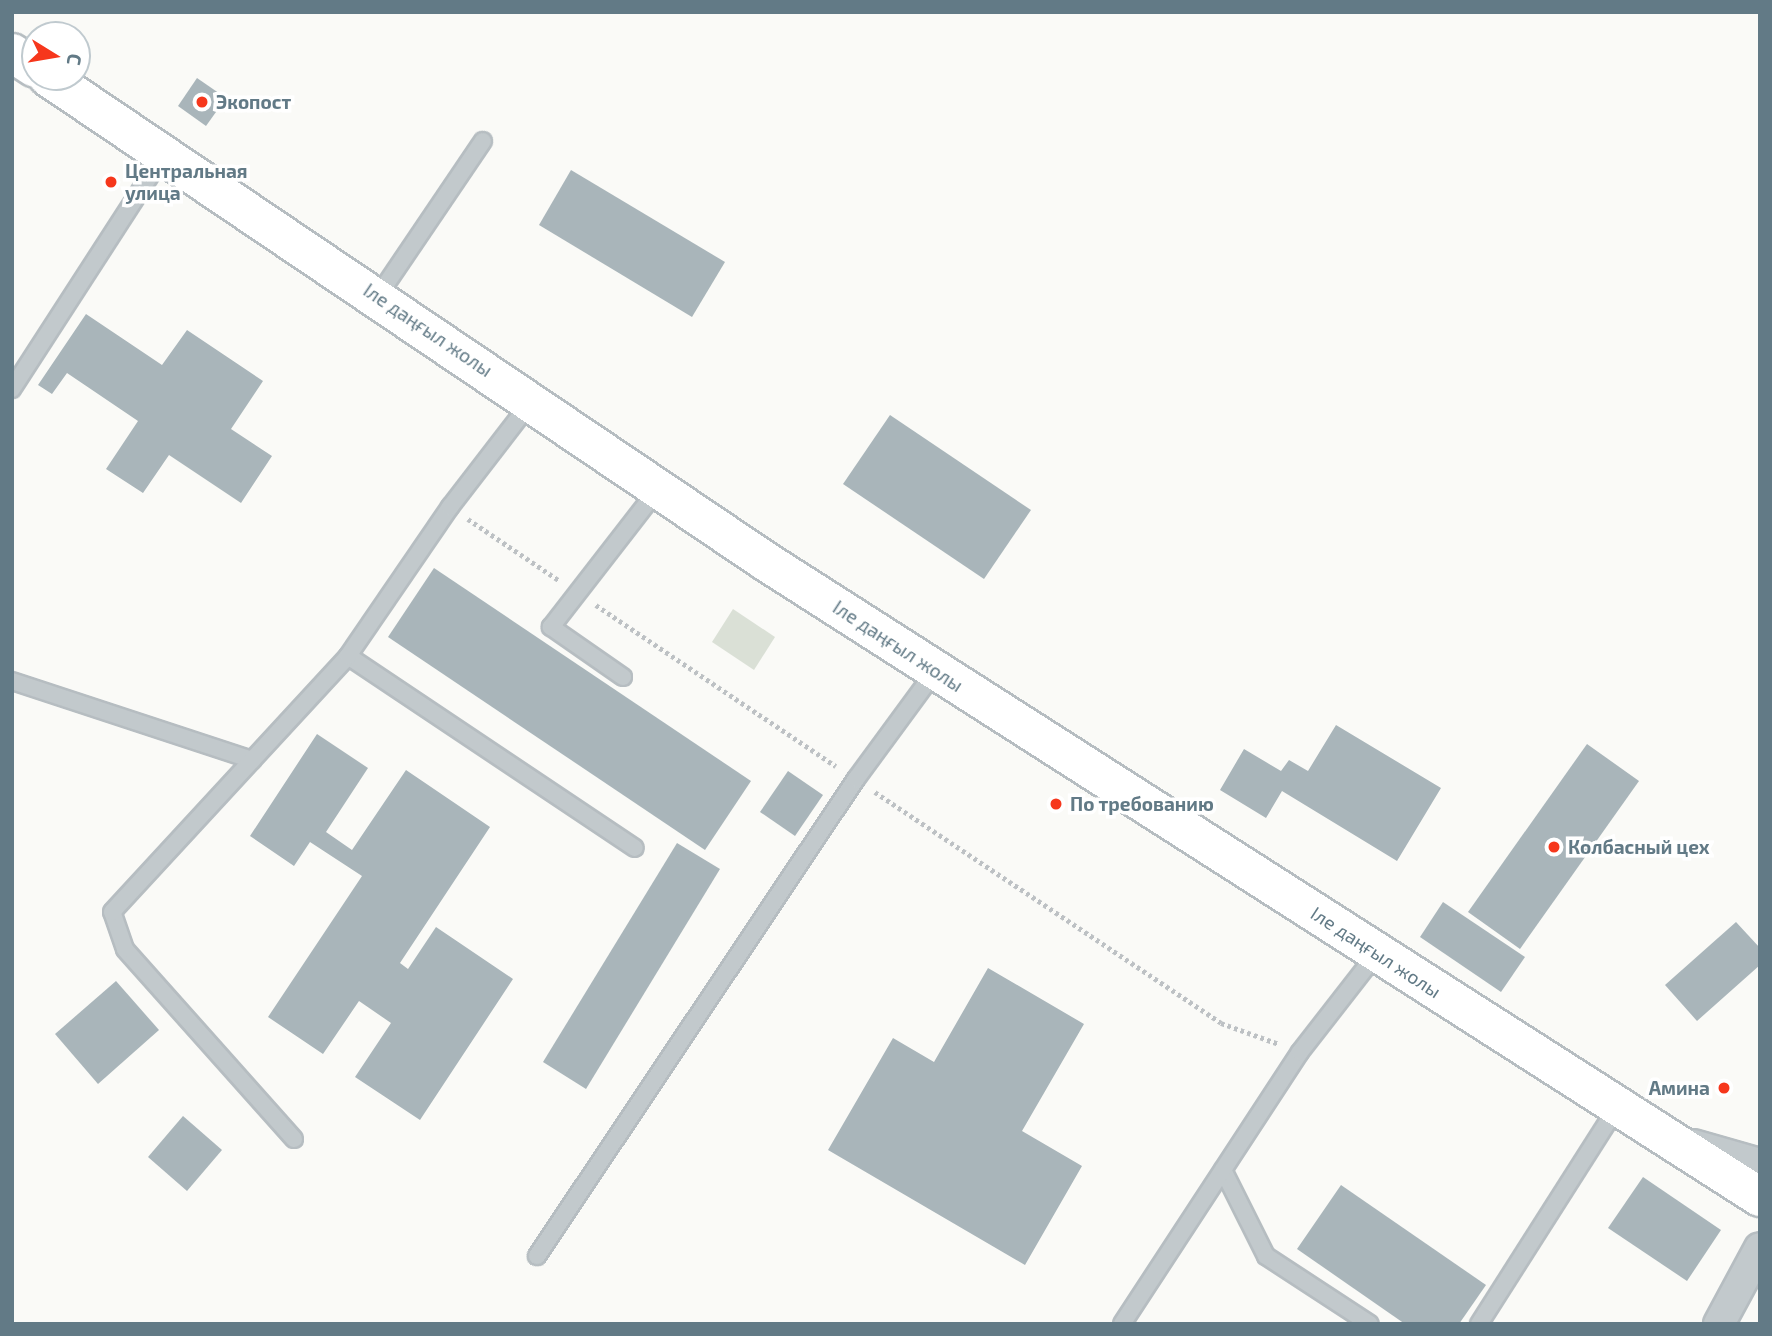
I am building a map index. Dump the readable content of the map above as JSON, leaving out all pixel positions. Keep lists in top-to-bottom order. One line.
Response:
{"streets":{"main road":["Іле даңғыл жолы"]},"places":["Экопост","Центральная улица","По требованию","Колбасный цех","Амина"],"north":"right"}
